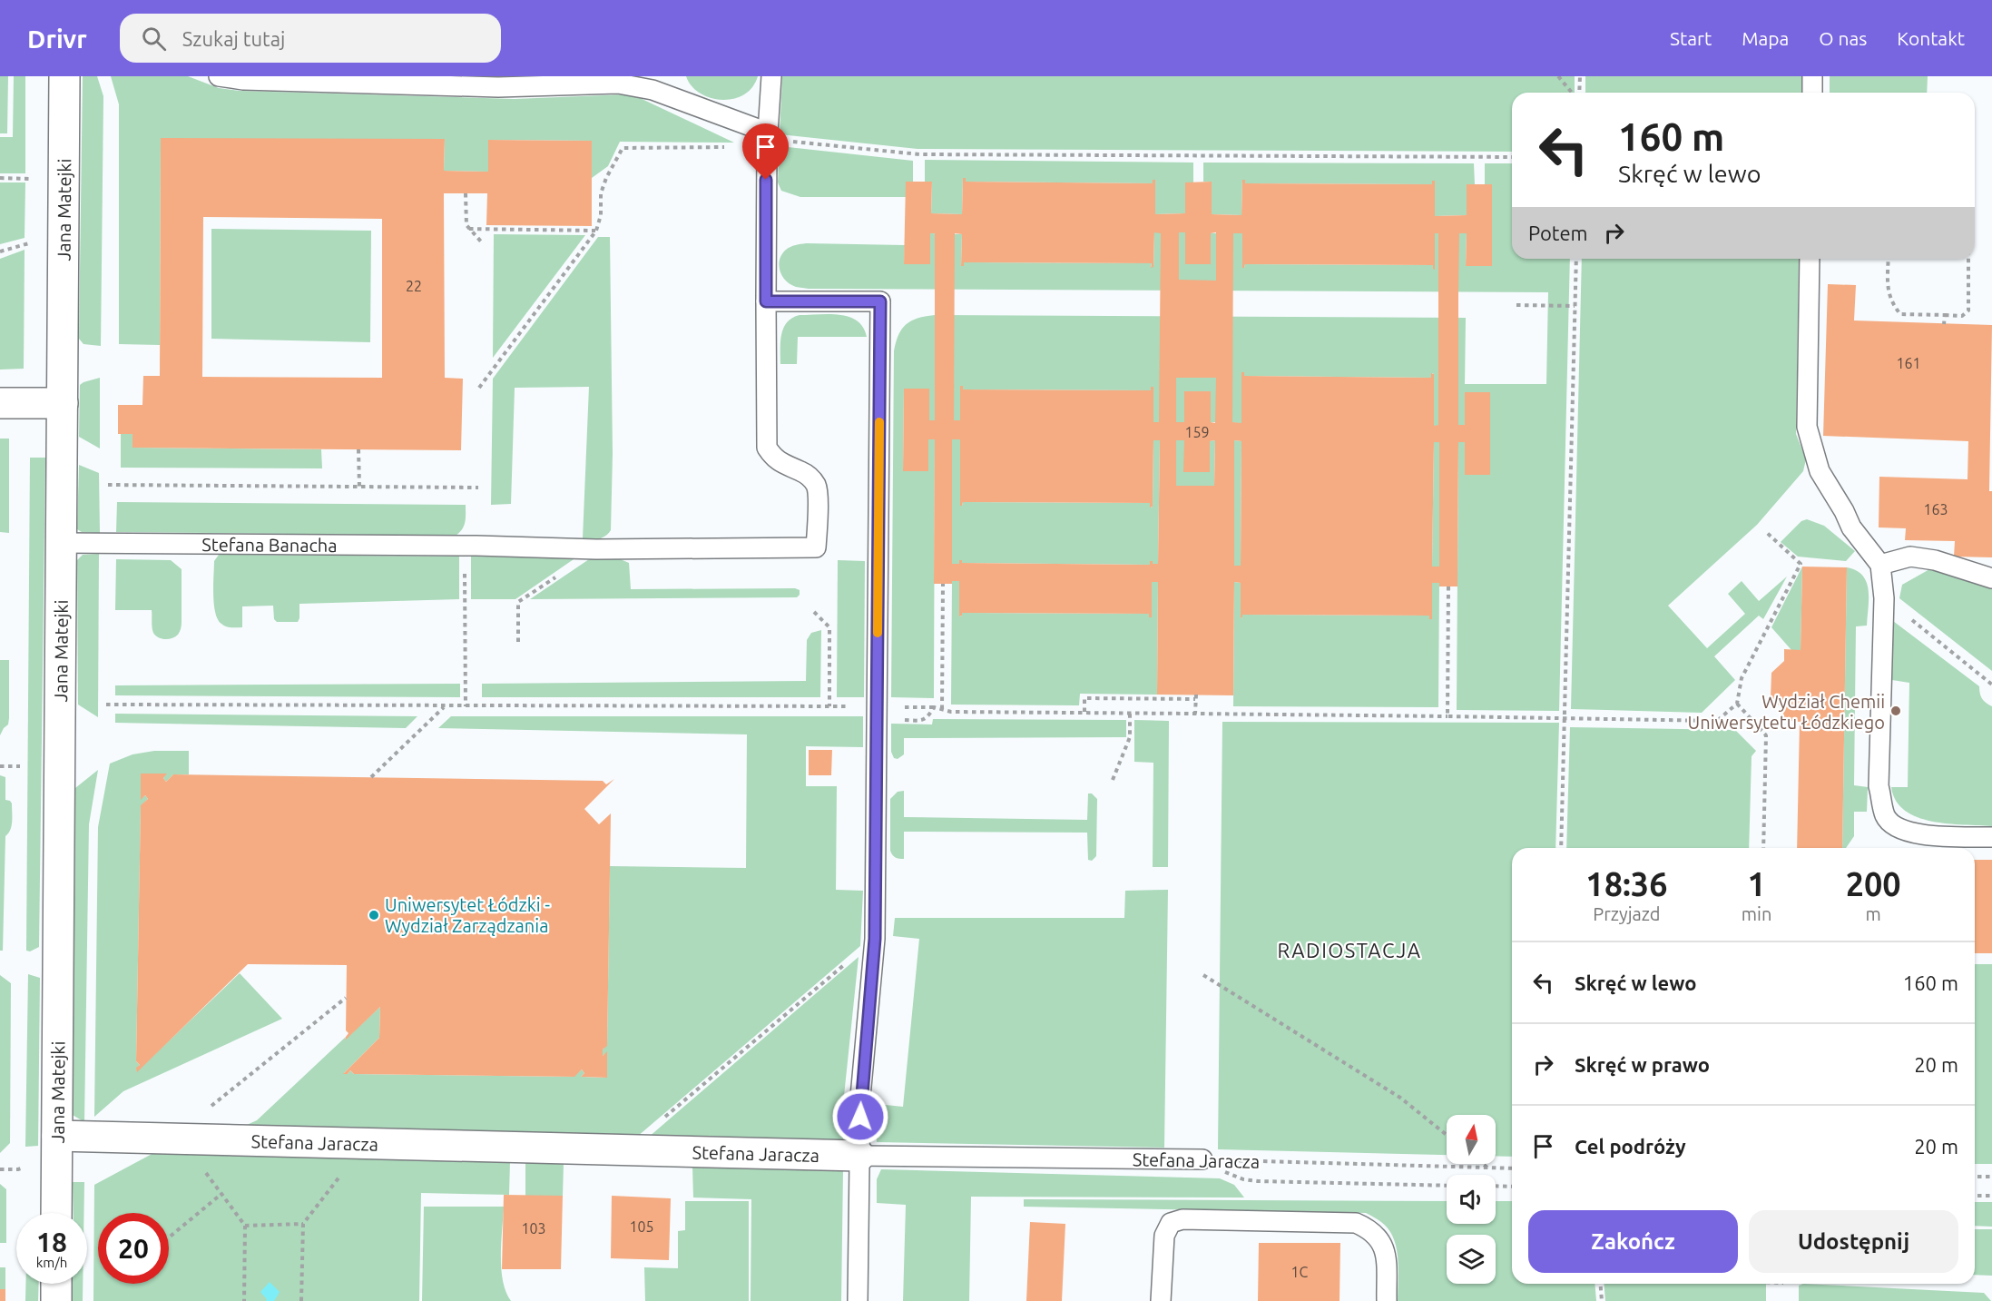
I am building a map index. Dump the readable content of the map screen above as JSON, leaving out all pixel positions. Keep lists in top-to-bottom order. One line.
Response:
{"streets":{"street":["Jana Matejki","Stefana Jaracza"],"lane":["Stefana Banacha"]},"crossings":[["Jana Matejki","Stefana Banacha"],["Jana Matejki","Stefana Jaracza"]],"districts":["RADIOSTACJA"],"places":["Wydział Chemii Uniwersytetu Łódzkiego","Uniwersytet Łódzki - Wydział Zarządzania"],"house_numbers":["22","161","159","163","105","103","1C"],"north":"top","page":{"header":"Drivr","search":"Szukaj tutaj","nav":["Start","Mapa","O nas","Kontakt"],"turn":["160 m","Skręć w lewo"],"then":"Potem","eta":["18:36","Przyjazd","1","min","200","m"],"list":[{"name":"Skręć w lewo","value":"160 m"},{"name":"Skręć w prawo","value":"20 m"},{"name":"Cel podróży","value":"20 m"}],"buttons":["Zakończ","Udostępnij"],"speed":"18 km/h","limit":"20"}}
